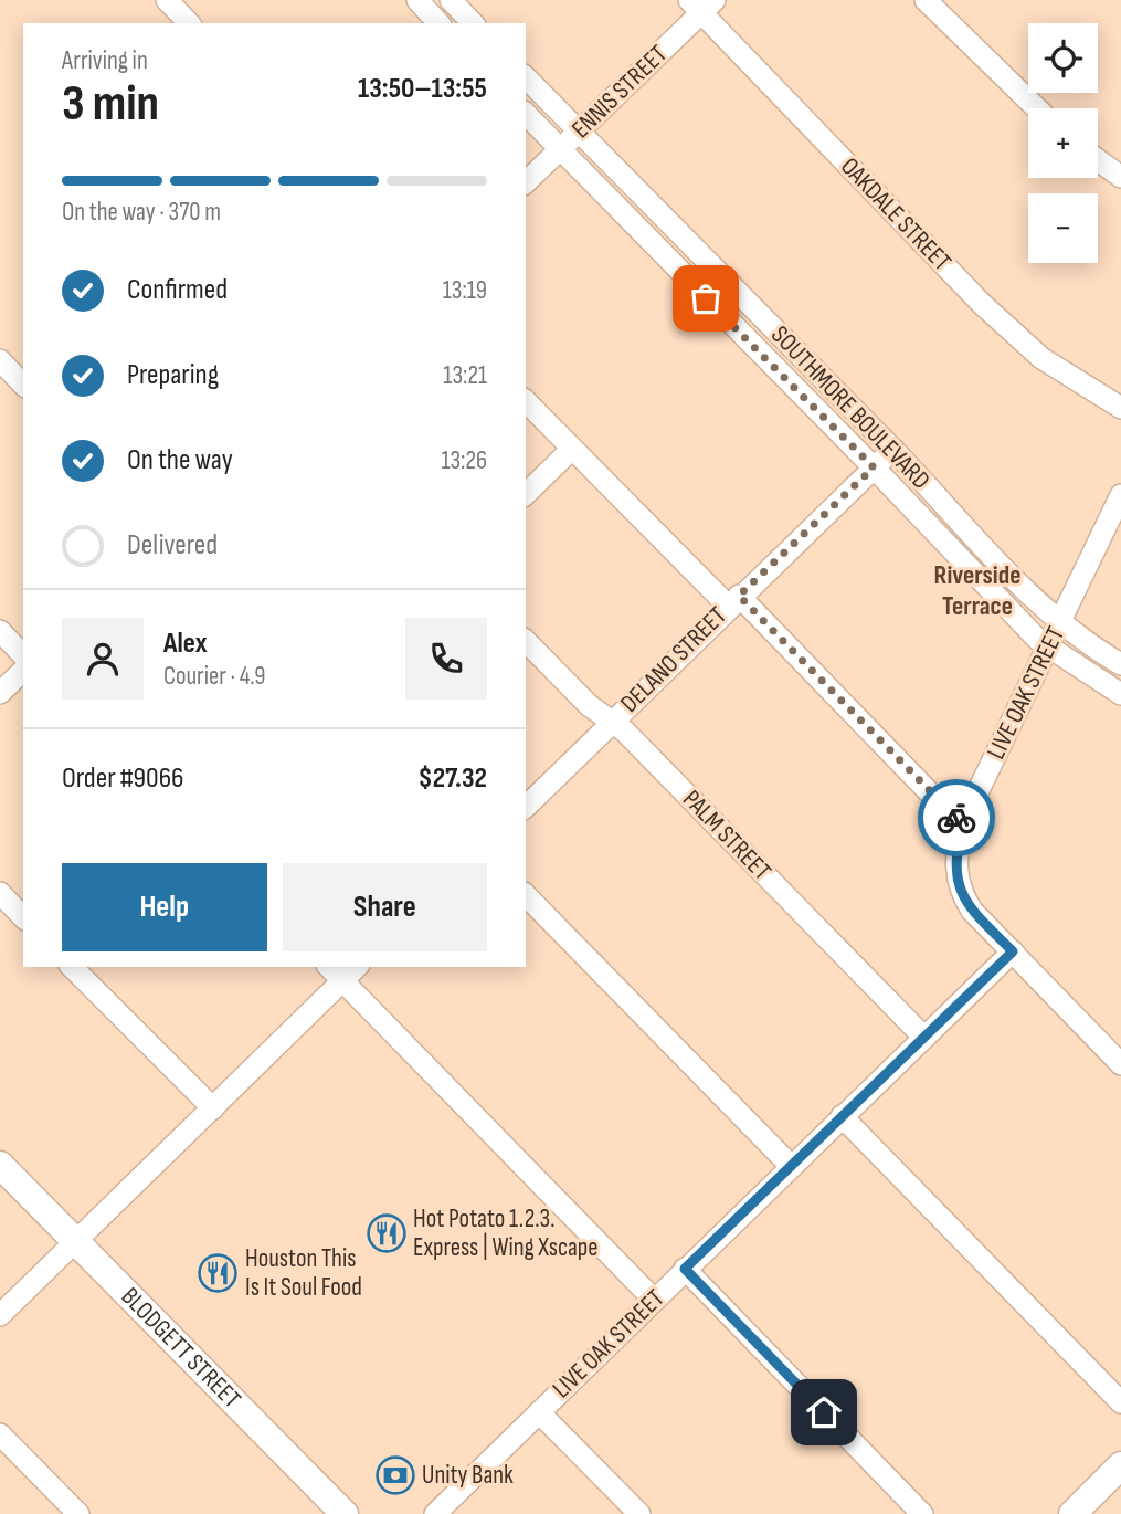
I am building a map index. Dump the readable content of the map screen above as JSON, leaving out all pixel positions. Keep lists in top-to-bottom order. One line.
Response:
{"streets":{"main road":["BLODGETT STREET"],"street":["ENNIS STREET","OAKDALE STREET","SOUTHMORE BOULEVARD","DELANO STREET","LIVE OAK STREET","PALM STREET"]},"crossings":[["ENNIS STREET","OAKDALE STREET"],["ENNIS STREET","SOUTHMORE BOULEVARD"],["SOUTHMORE BOULEVARD","DELANO STREET"],["SOUTHMORE BOULEVARD","LIVE OAK STREET"],["DELANO STREET","PALM STREET"],["LIVE OAK STREET","PALM STREET"]],"districts":["Riverside Terrace"],"places":{"restaurant":["Hot Potato 1.2.3. Express | Wing Xscape","Houston This Is It Soul Food"],"bank":["Unity Bank"]},"page":{"map_buttons":["+","−"],"heading":["3 min","Arriving in","13:50–13:55"],"panel":["Alex","Courier · 4.9","Order #9066","$27.32"],"bar":"On the way · 370 m","list":[["Confirmed","13:19"],["Preparing","13:21"],["On the way","13:26"],"Delivered"],"buttons":["Help","Share"]}}
